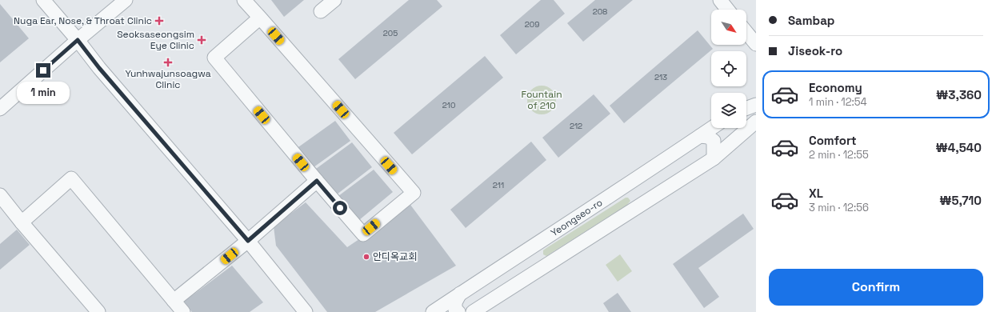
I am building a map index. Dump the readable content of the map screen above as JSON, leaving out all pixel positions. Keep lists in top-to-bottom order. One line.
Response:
{"streets":{"street":["Yeongseo-ro"]},"parks":["Fountain of 210"],"places":{"health":["Nuga Ear, Nose, & Throat Clinic","Seoksaseongsim Eye Clinic","Yunhwajunsoagwa Clinic"],"other":["안디옥교회"]},"house_numbers":["208","209","205","213","210","212","211"],"north":"bottom right","page":{"banner":["Sambap","Jiseok-ro"],"list":[{"name":"Economy","note":"1 min · 12:54","value":"₩3,360"},{"name":"Comfort","note":"2 min · 12:55","value":"₩4,540"},{"name":"XL","note":"3 min · 12:56","value":"₩5,710"}],"bubble":"1 min","buttons":"Confirm"}}
